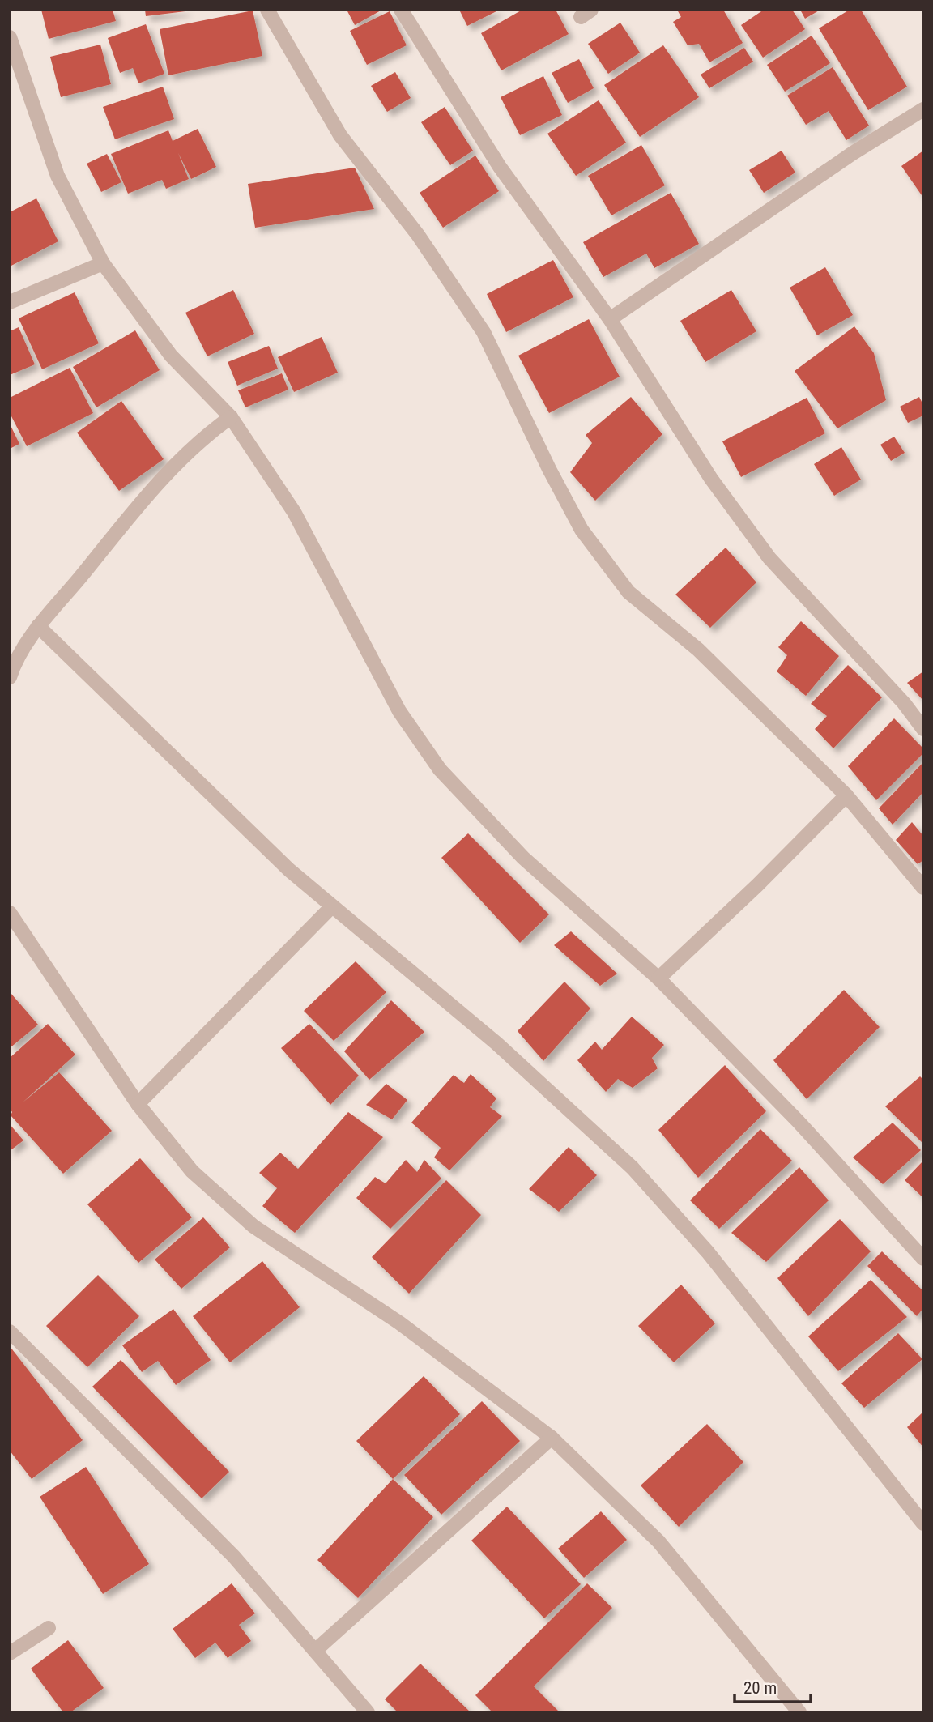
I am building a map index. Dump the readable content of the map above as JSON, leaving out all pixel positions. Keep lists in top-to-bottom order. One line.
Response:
{"scale_bar":"20 m"}
